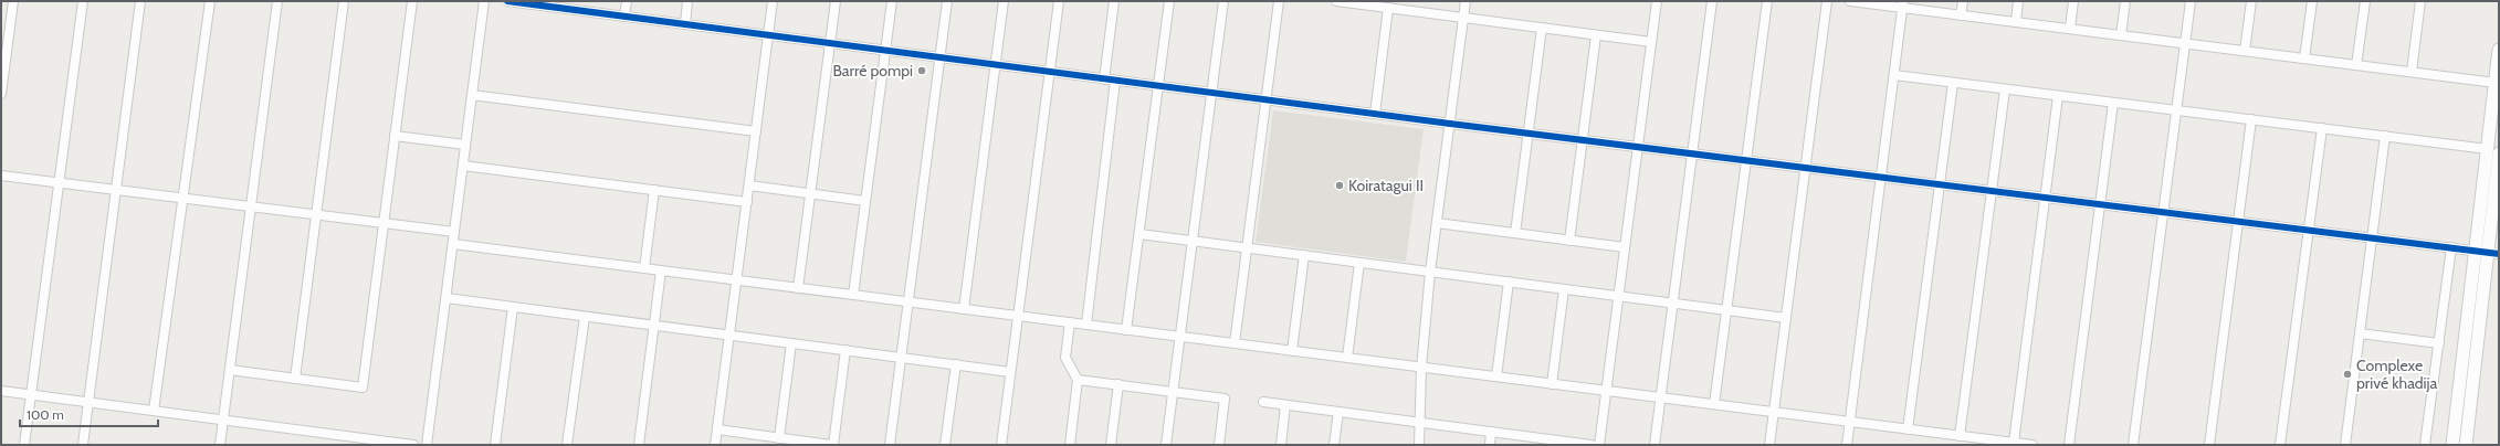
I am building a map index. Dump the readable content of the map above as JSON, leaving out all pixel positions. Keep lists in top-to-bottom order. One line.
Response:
{"places":["Barré pompi","Koiratagui II","Complexe privé khadija"],"scale_bar":"100 m"}
